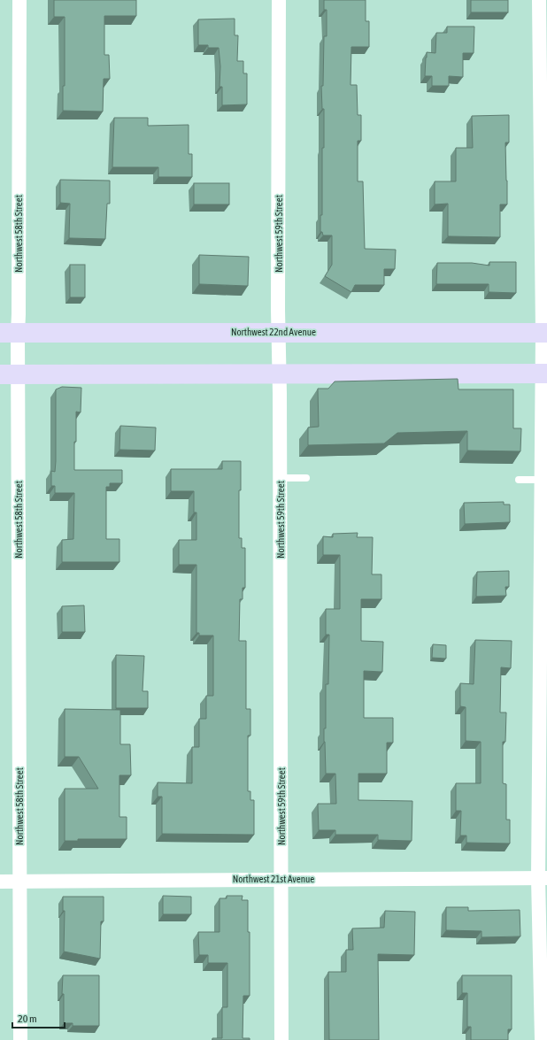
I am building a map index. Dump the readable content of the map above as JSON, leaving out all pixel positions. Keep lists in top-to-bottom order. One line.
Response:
{"streets":{"main road":["Northwest 22nd Avenue"],"street":["Northwest 58th Street","Northwest 59th Street","Northwest 21st Avenue"]},"crossings":[["Northwest 58th Street","Northwest 22nd Avenue"],["Northwest 58th Street","Northwest 21st Avenue"],["Northwest 59th Street","Northwest 22nd Avenue"],["Northwest 59th Street","Northwest 21st Avenue"]],"scale_bar":"20 m"}
